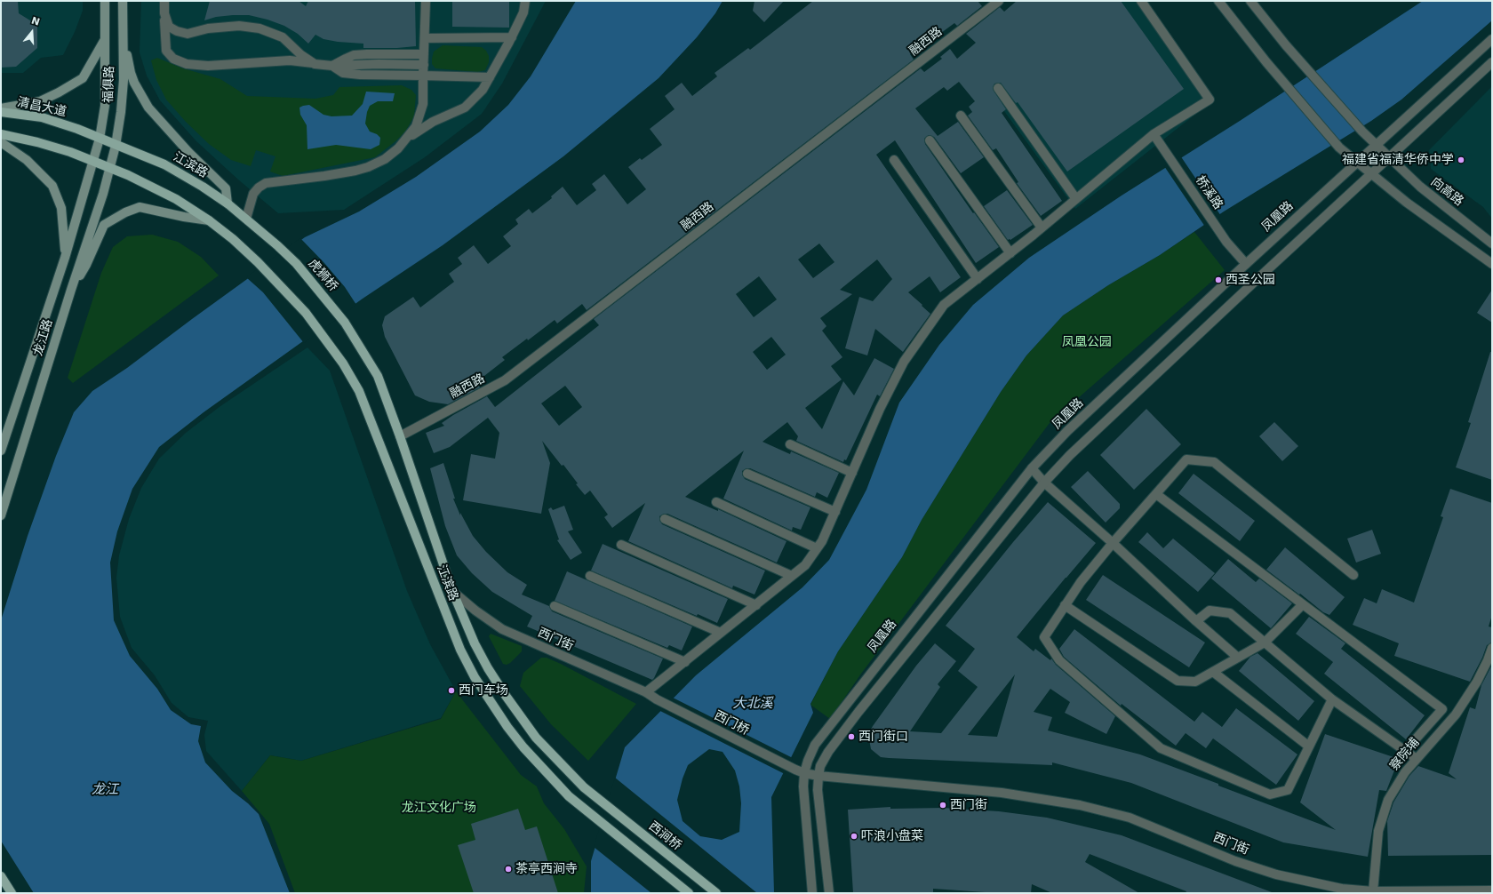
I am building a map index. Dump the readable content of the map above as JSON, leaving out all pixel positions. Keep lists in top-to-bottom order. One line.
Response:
{"streets":{"main road":["福俱路","清昌大道","江滨路","虎狮桥","龙江路","西涧桥"],"street":["融西路","向高路","桥溪路","凤凰路","西门街","西门桥","察院埔"]},"crossings":[["融西路","江滨路"],["福俱路","江滨路"],["福俱路","龙江路"],["清昌大道","江滨路"],["江滨路","虎狮桥"],["江滨路","西门街"],["江滨路","西涧桥"],["向高路","凤凰路"],["桥溪路","凤凰路"],["凤凰路","西门街"],["凤凰路","西门桥"],["西门街","西门桥"],["西门街","察院埔"]],"water":["大北溪","龙江"],"parks":["凤凰公园","龙江文化广场"],"places":["福建省福清华侨中学","西圣公园","西门车场","西门街口","西门街","吓浪小盘菜","茶亭西涧寺"],"north":"top"}
